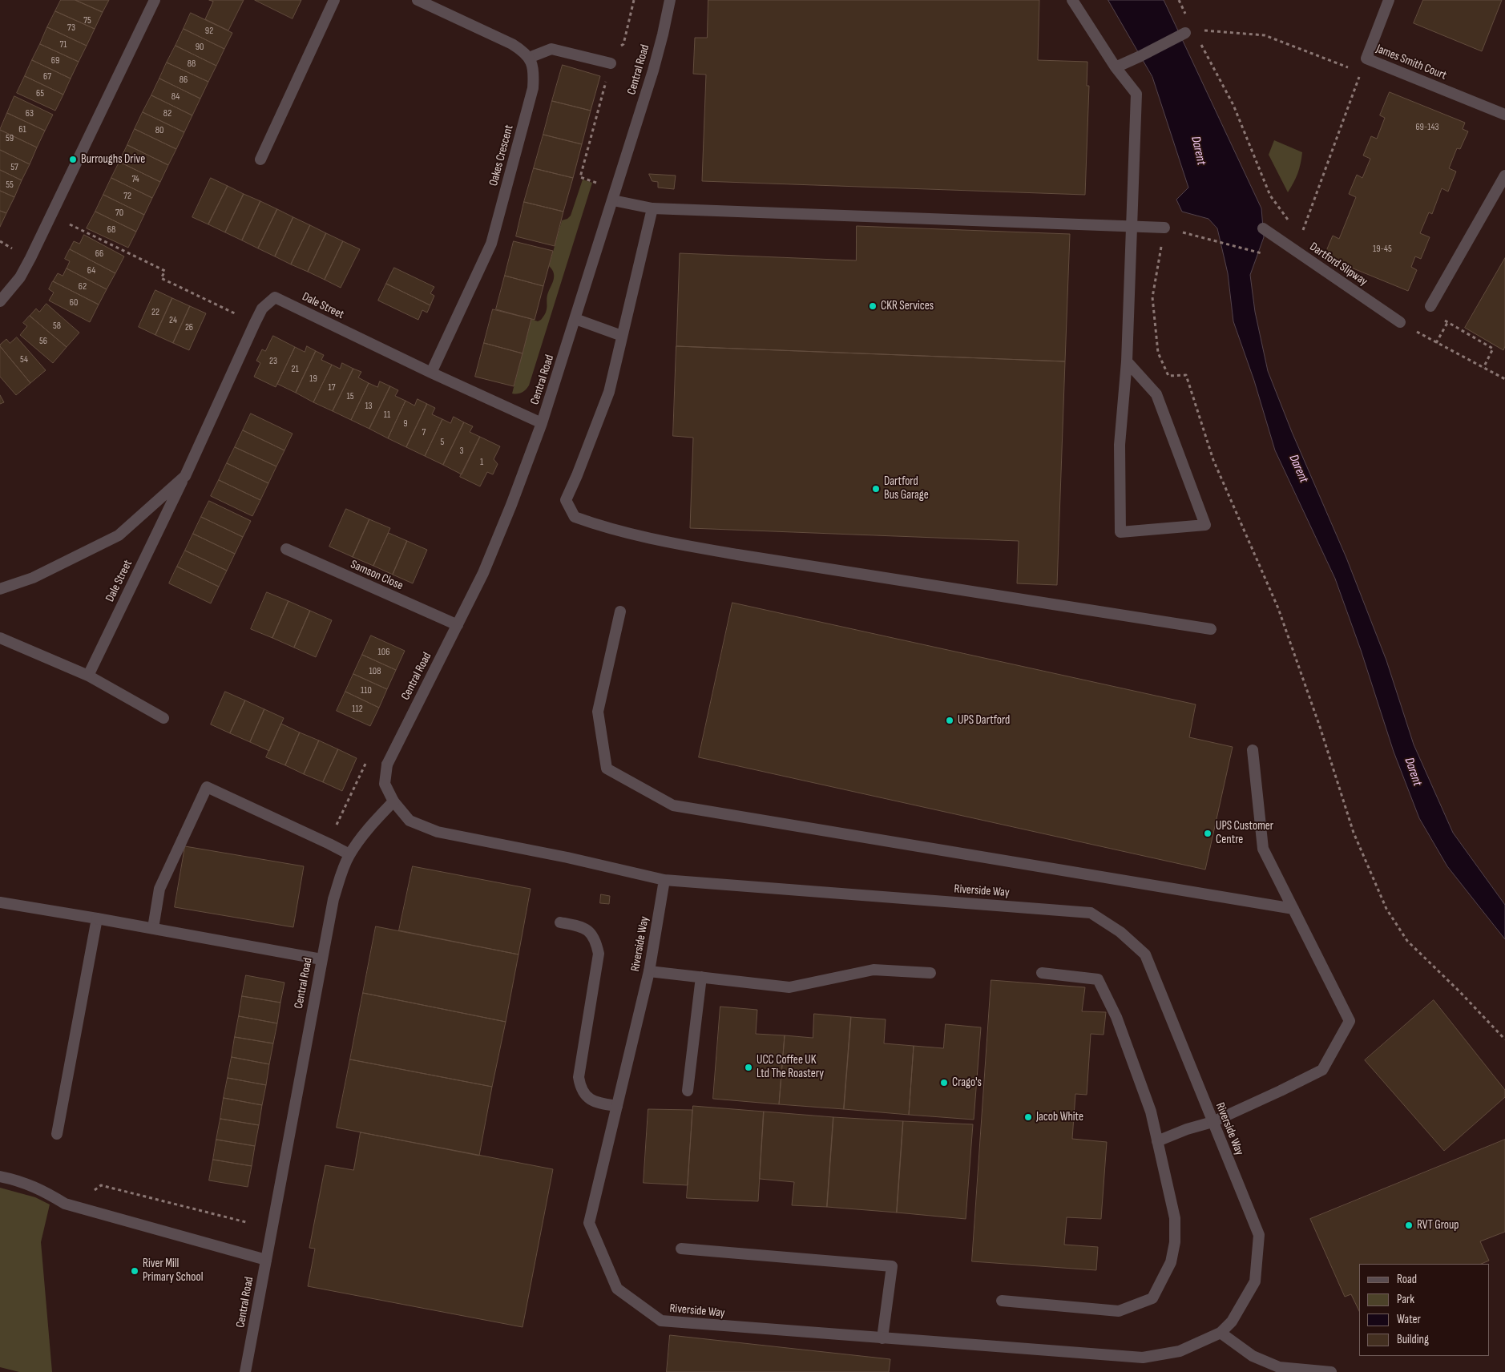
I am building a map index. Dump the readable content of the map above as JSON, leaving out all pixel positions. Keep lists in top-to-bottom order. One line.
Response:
{"streets":{"street":["James Smith Court","Central Road","Oakes Crescent","Dartford Slipway","Dale Street","Samson Close","Riverside Way"]},"crossings":[["Central Road","Dale Street"],["Central Road","Samson Close"],["Oakes Crescent","Dale Street"]],"water":["Darent"],"places":["Burroughs Drive","CKR Services","Dartford Bus Garage","UPS Dartford","UPS Customer Centre","UCC Coffee UK Ltd The Roastery","Crago's","Jacob White","RVT Group","River Mill Primary School"],"house_numbers":["75","73","92","71","90","69","88","67","86","65","84","63","82","69-143","61","80","59","57","74","55","72","70","68","19-45","66","64","62","60","22","24","58","26","56","54","23","21","19","17","15","13","11","9","7","5","3","1","106","108","110","112"],"legend":["Road","Park","Water","Building"]}
